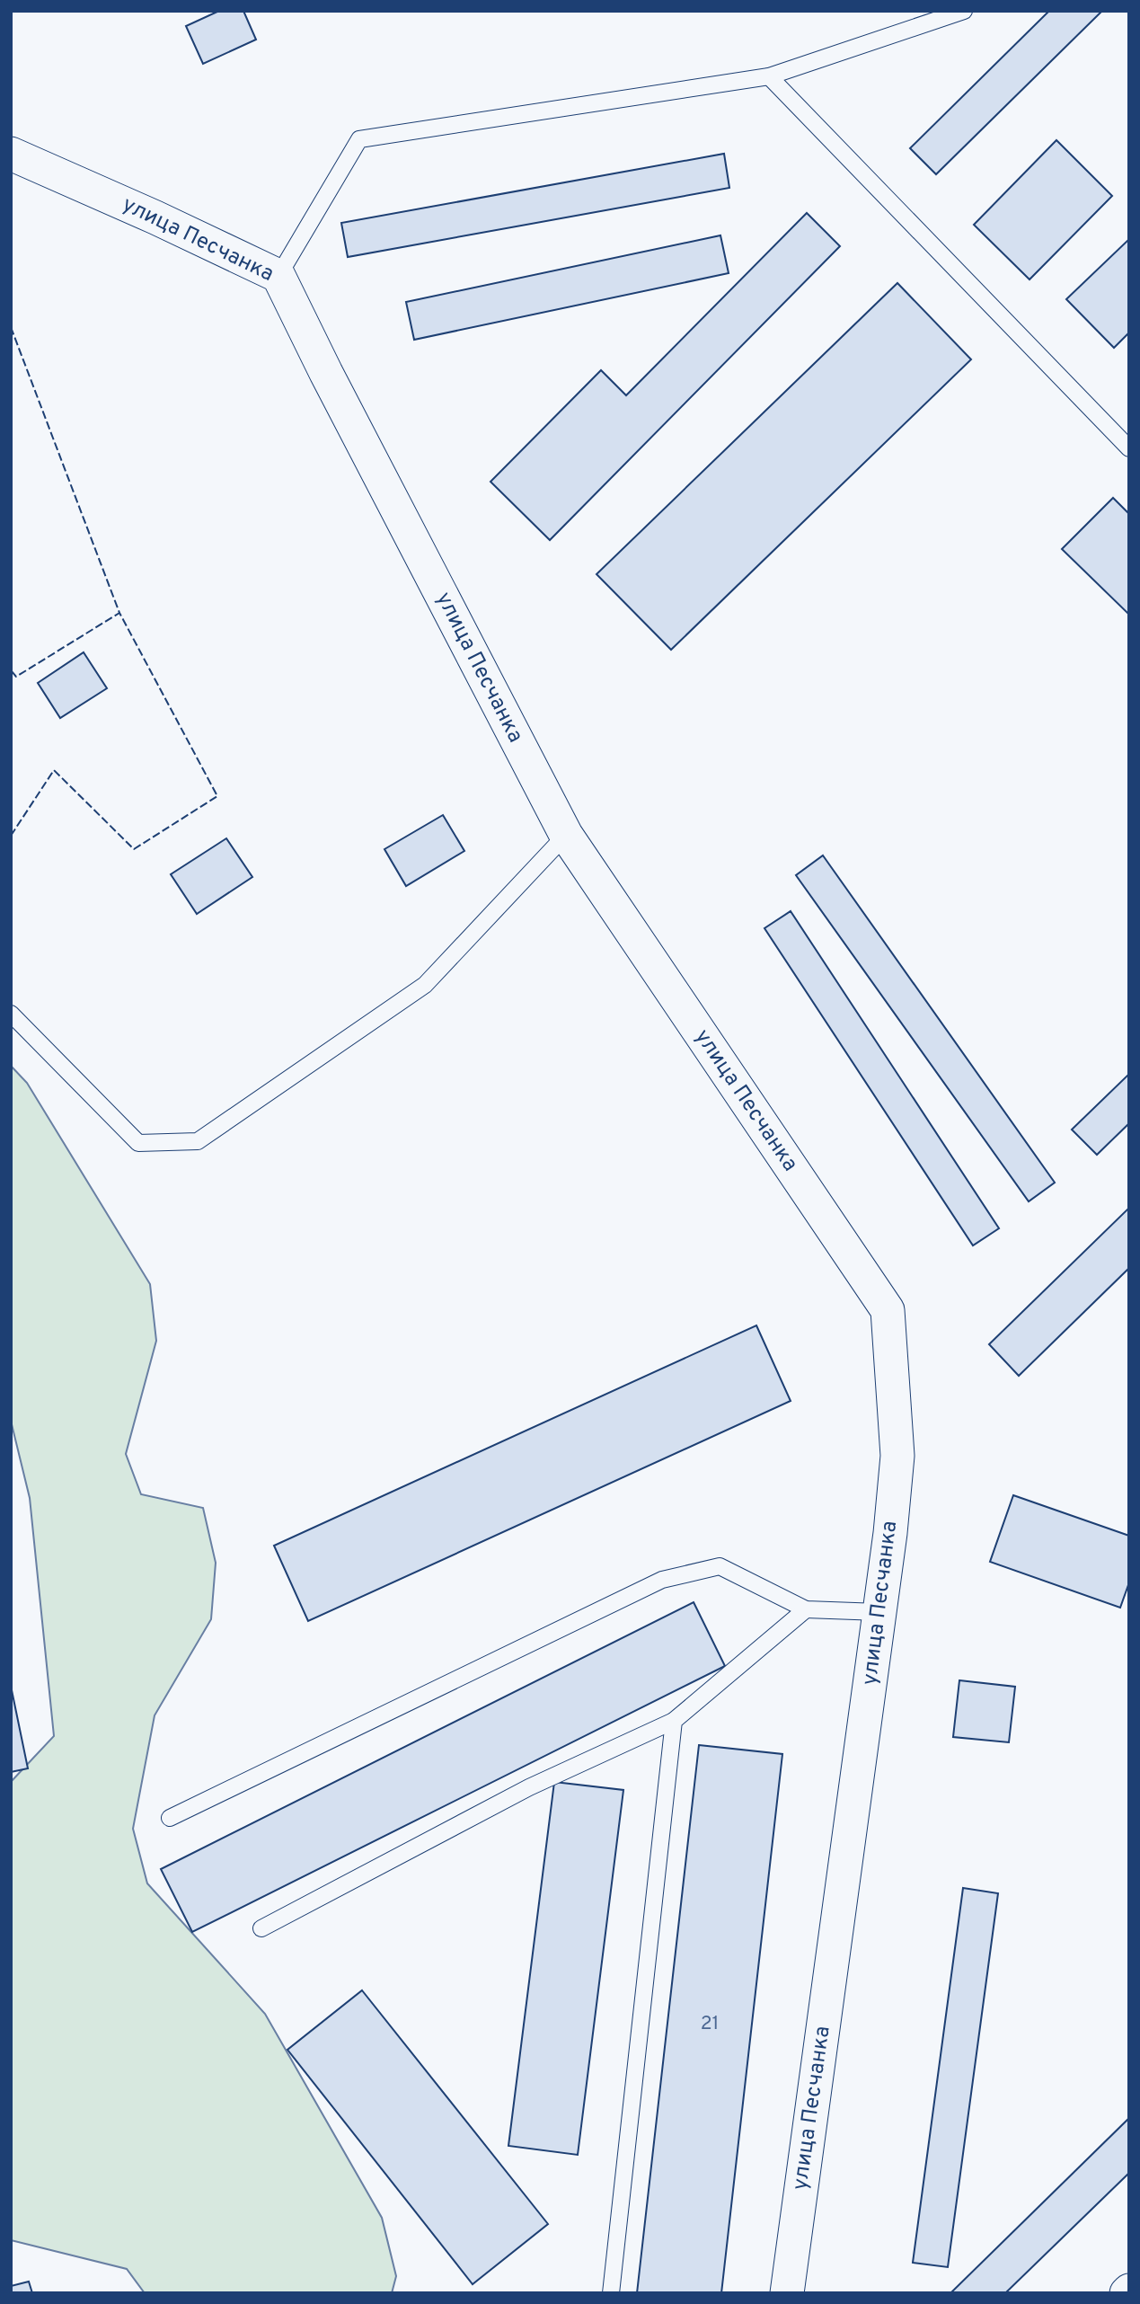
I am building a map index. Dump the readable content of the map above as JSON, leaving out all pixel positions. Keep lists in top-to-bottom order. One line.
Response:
{"streets":{"street":["улица Песчанка"]},"house_numbers":["21"]}
